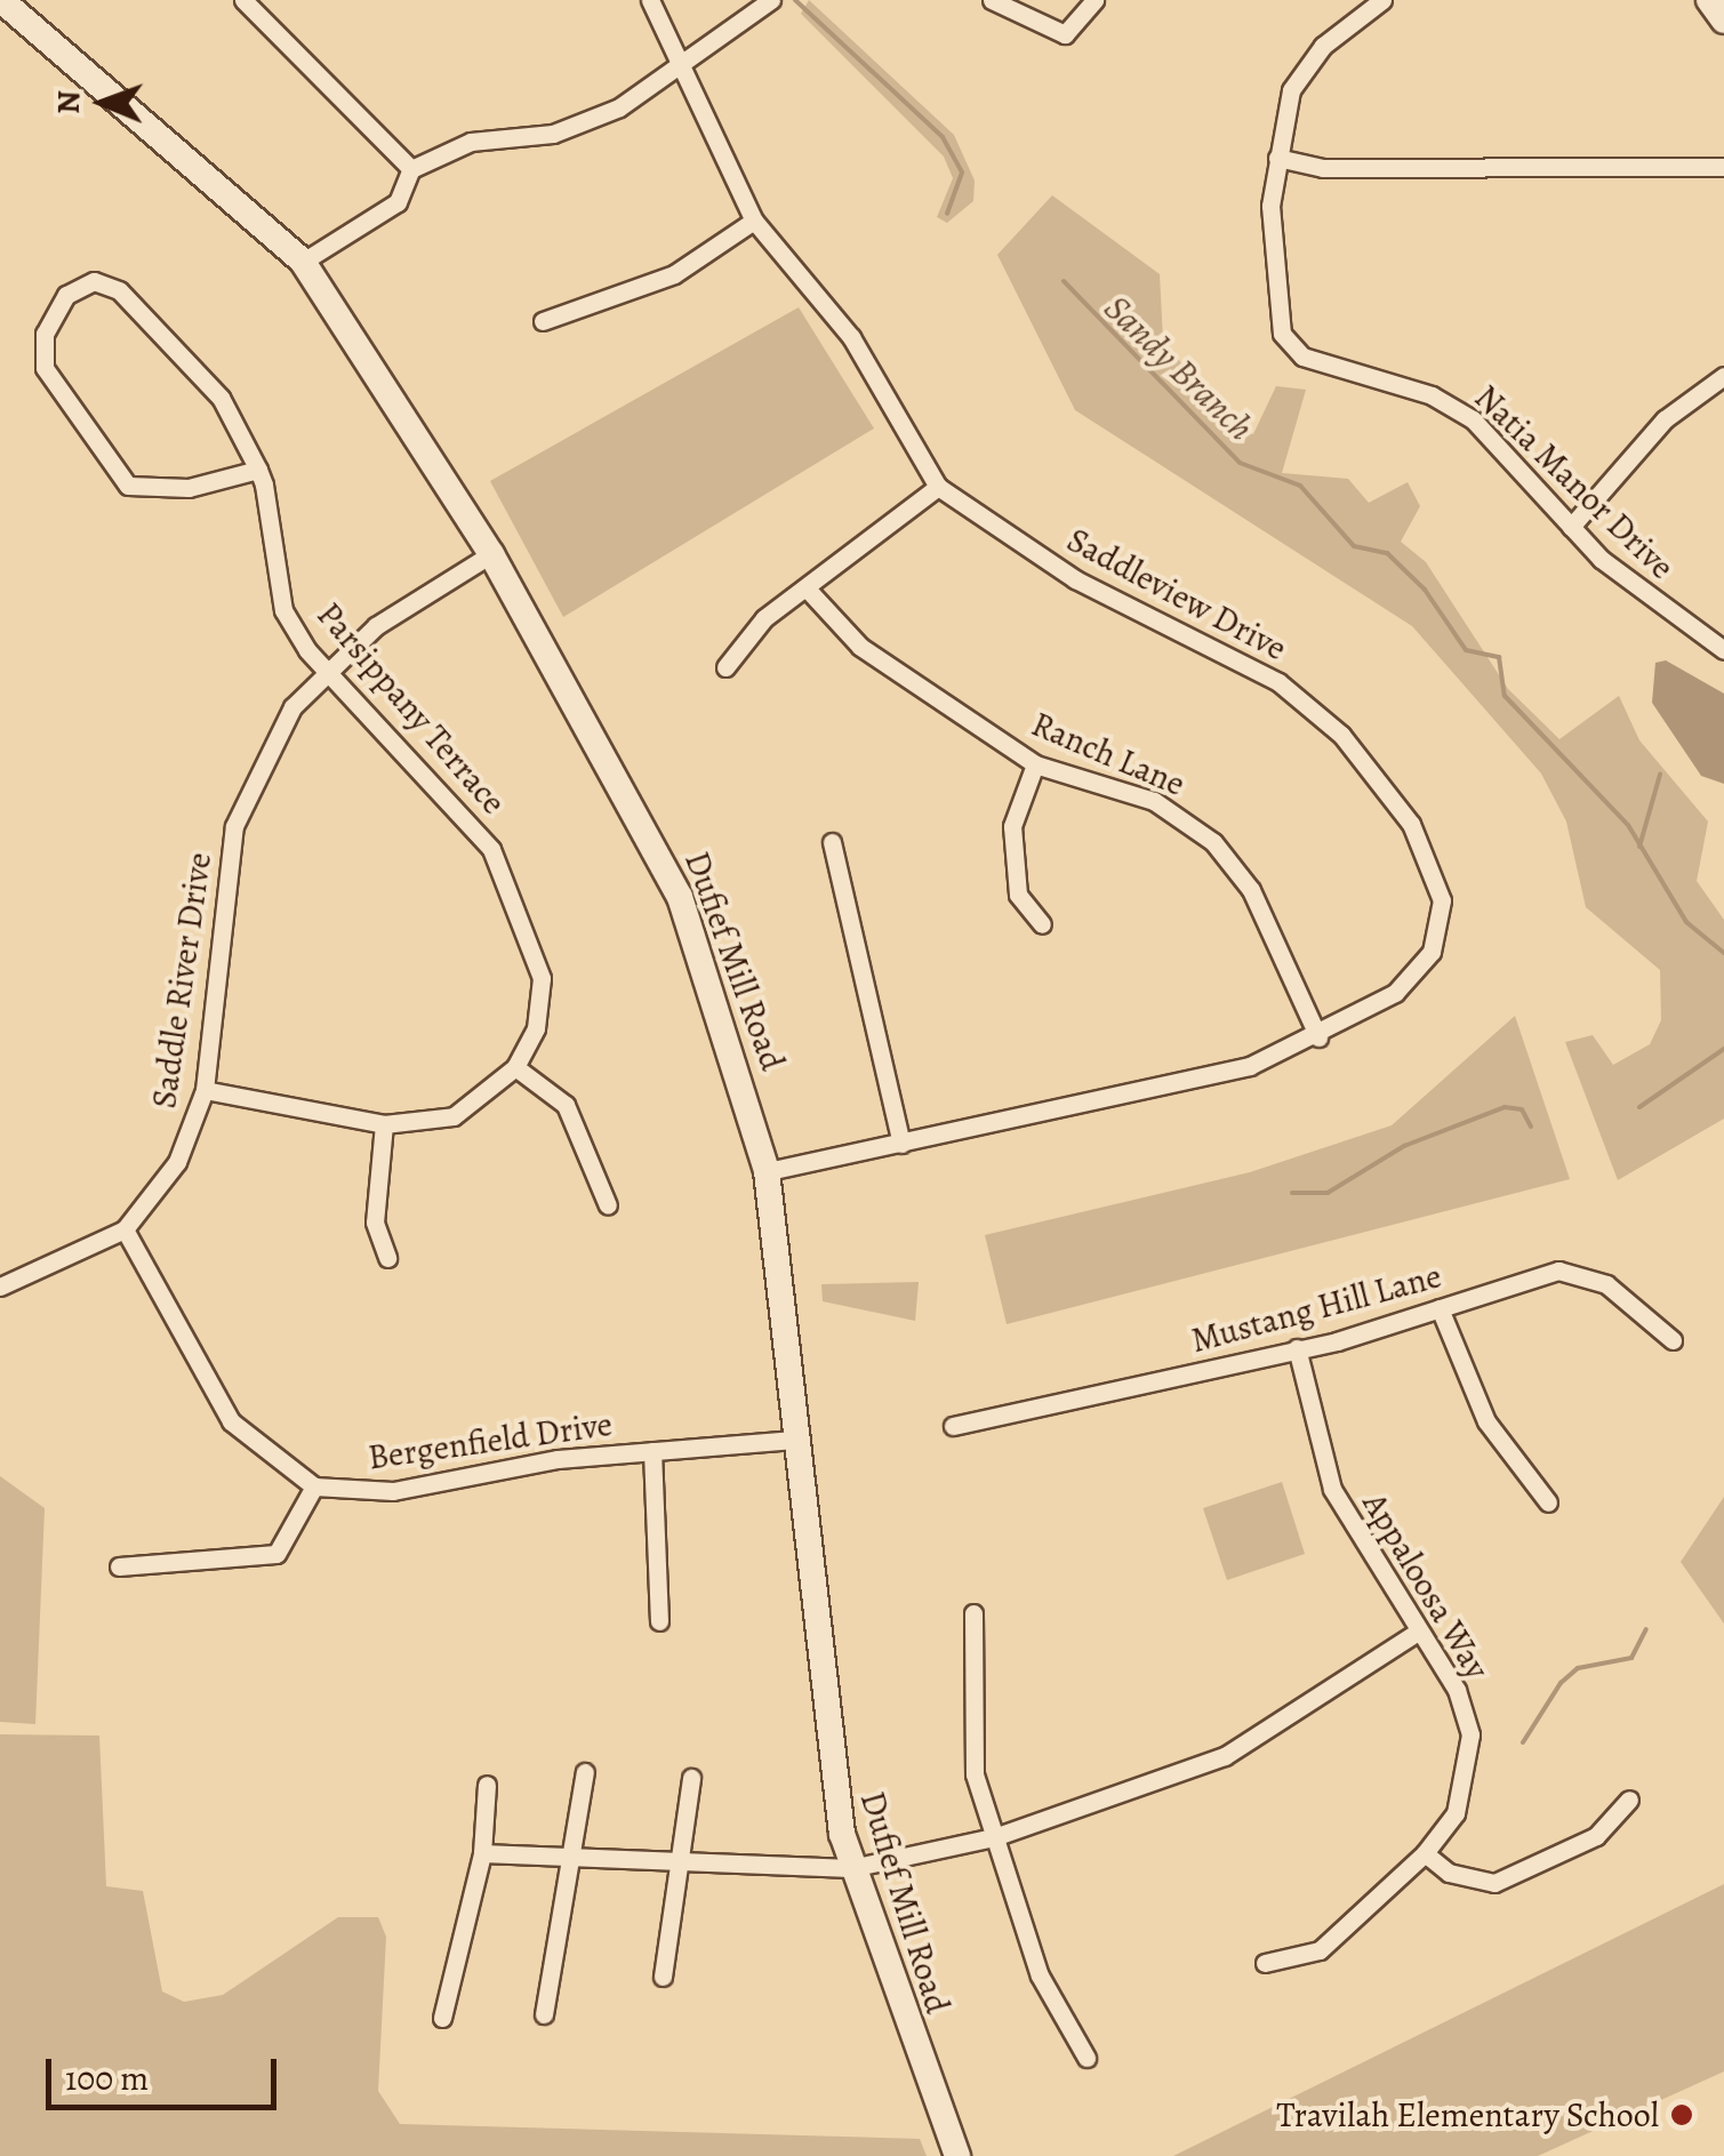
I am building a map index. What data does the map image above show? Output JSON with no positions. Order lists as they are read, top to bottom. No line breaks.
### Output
{"streets":{"main road":["Dufief Mill Road"],"street":["Natia Manor Drive","Saddleview Drive","Parsippany Terrace","Ranch Lane","Saddle River Drive","Mustang Hill Lane","Bergenfield Drive","Appaloosa Way"]},"crossings":[["Saddleview Drive","Ranch Lane"],["Saddleview Drive","Dufief Mill Road"],["Parsippany Terrace","Saddle River Drive"],["Dufief Mill Road","Saddle River Drive"],["Dufief Mill Road","Bergenfield Drive"],["Mustang Hill Lane","Appaloosa Way"]],"water":["Sandy Branch"],"places":["Travilah Elementary School"],"scale_bar":"100 m","north":"left"}
